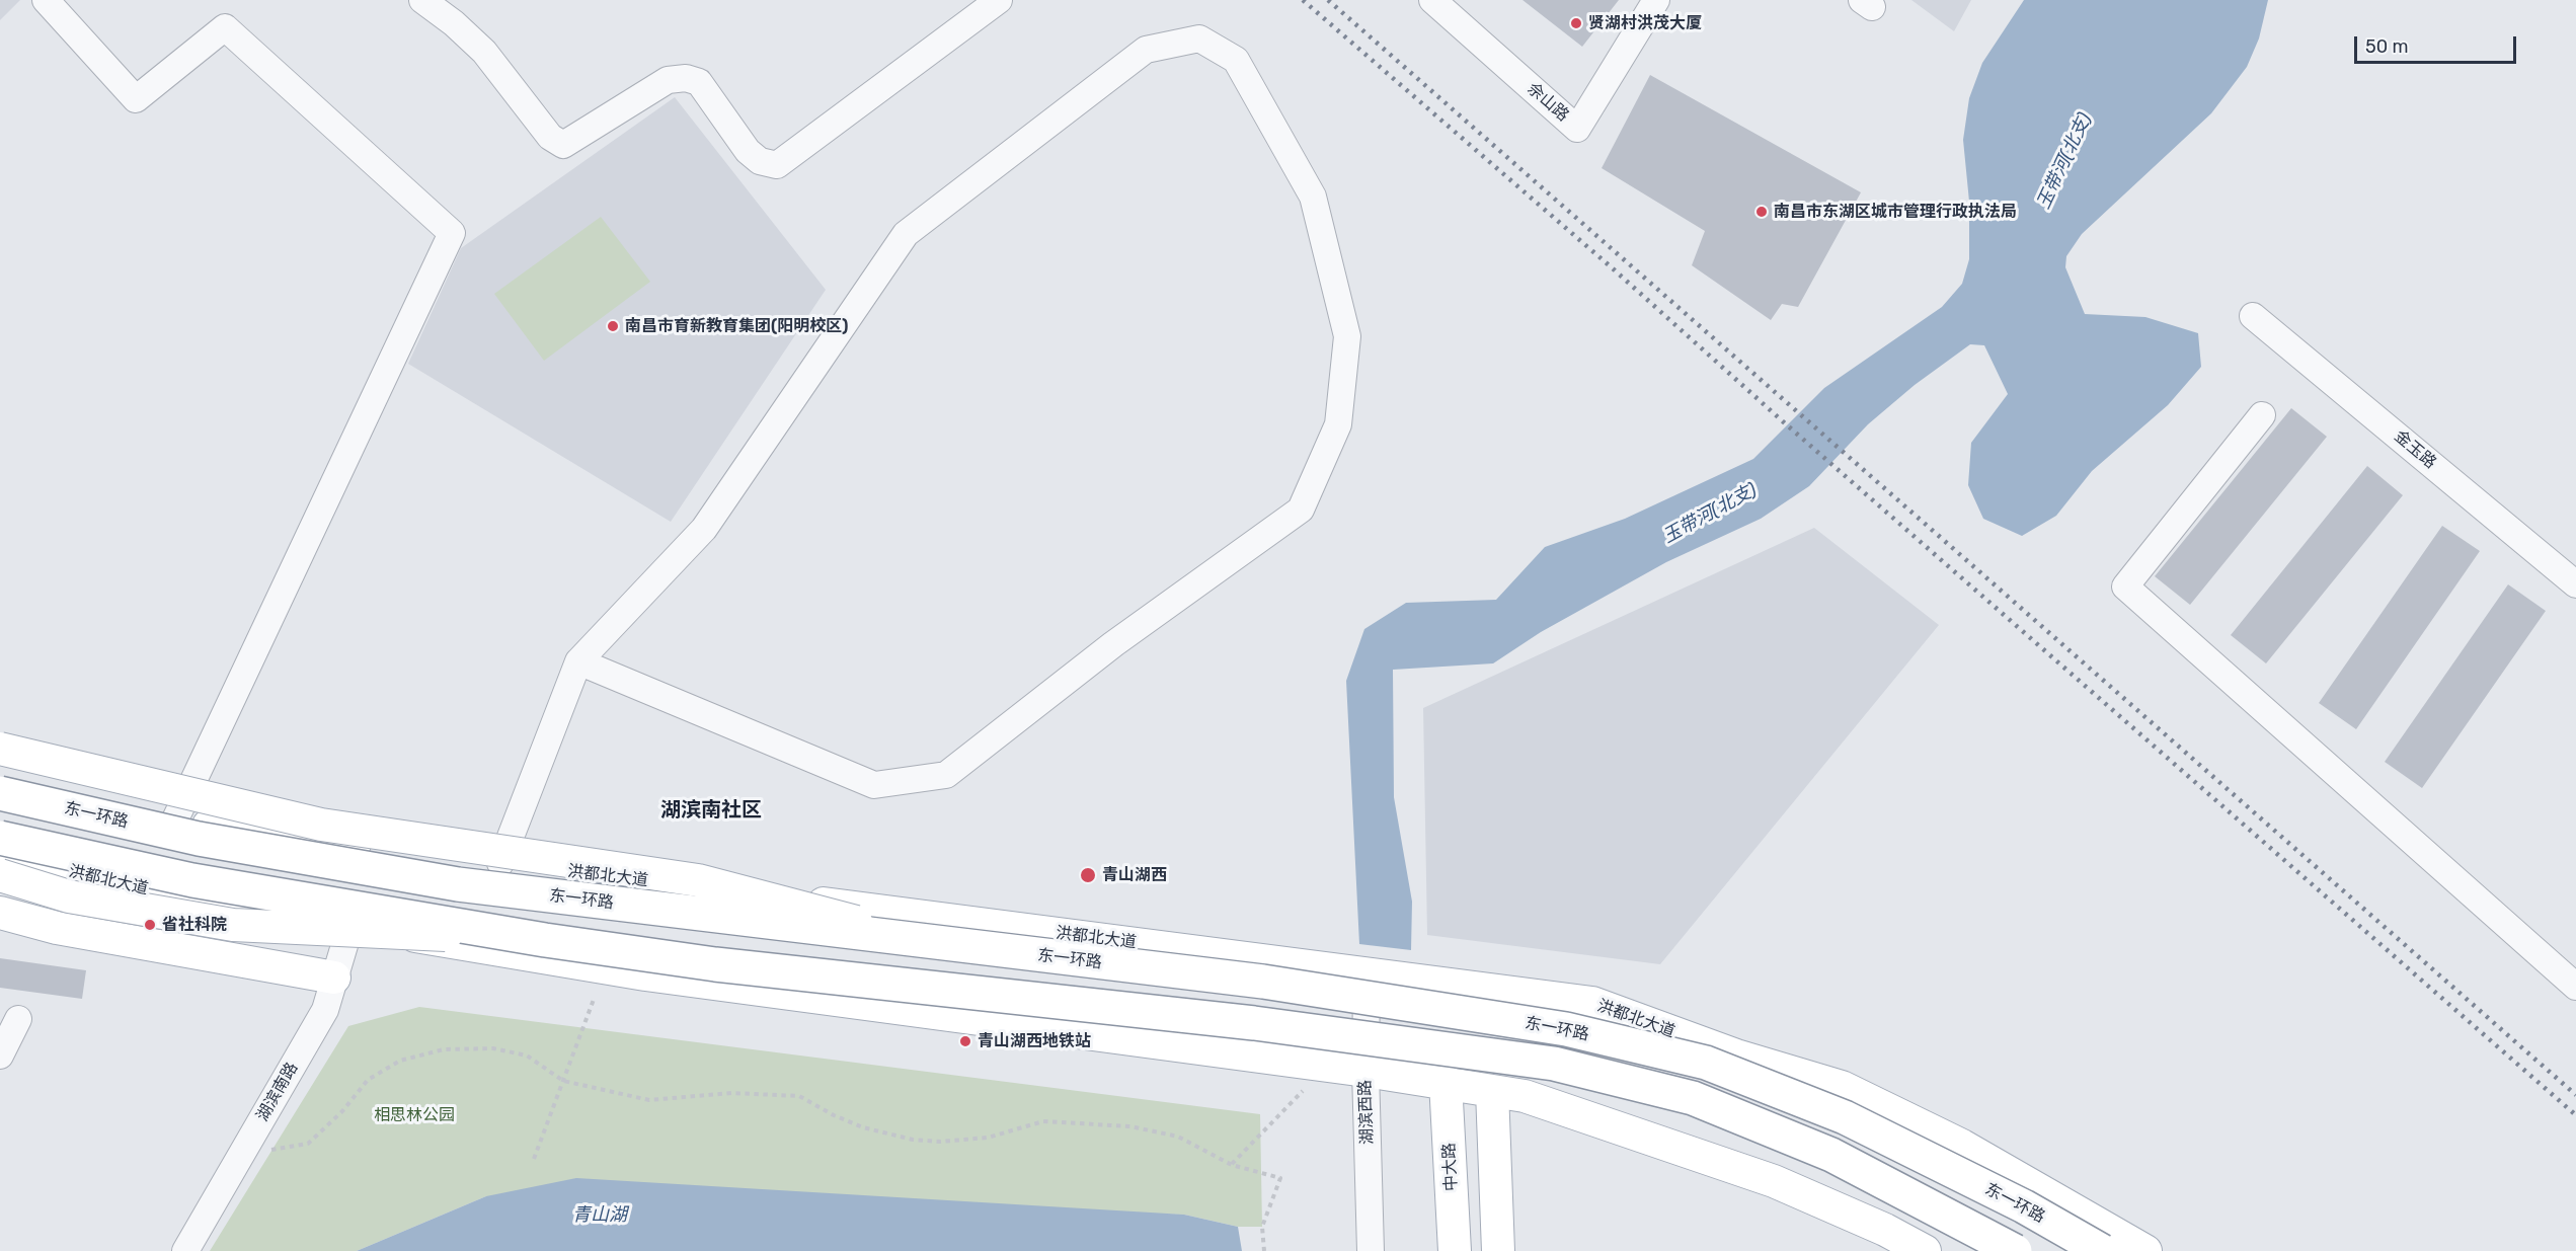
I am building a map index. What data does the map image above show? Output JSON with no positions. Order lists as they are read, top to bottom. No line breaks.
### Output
{"streets":{"highway":["东一环路"],"main road":["洪都北大道","中大路"],"street":["佘山路","金玉路","湖滨南路","湖滨西路"]},"crossings":[["洪都北大道","湖滨南路"],["洪都北大道","湖滨西路"],["洪都北大道","中大路"]],"districts":["湖滨南社区"],"water":["玉带河(北支)","青山湖"],"parks":["相思林公园"],"places":["贤湖村洪茂大厦","南昌市东湖区城市管理行政执法局","南昌市育新教育集团(阳明校区)","青山湖西","省社科院","青山湖西地铁站"],"scale_bar":"50 m"}
